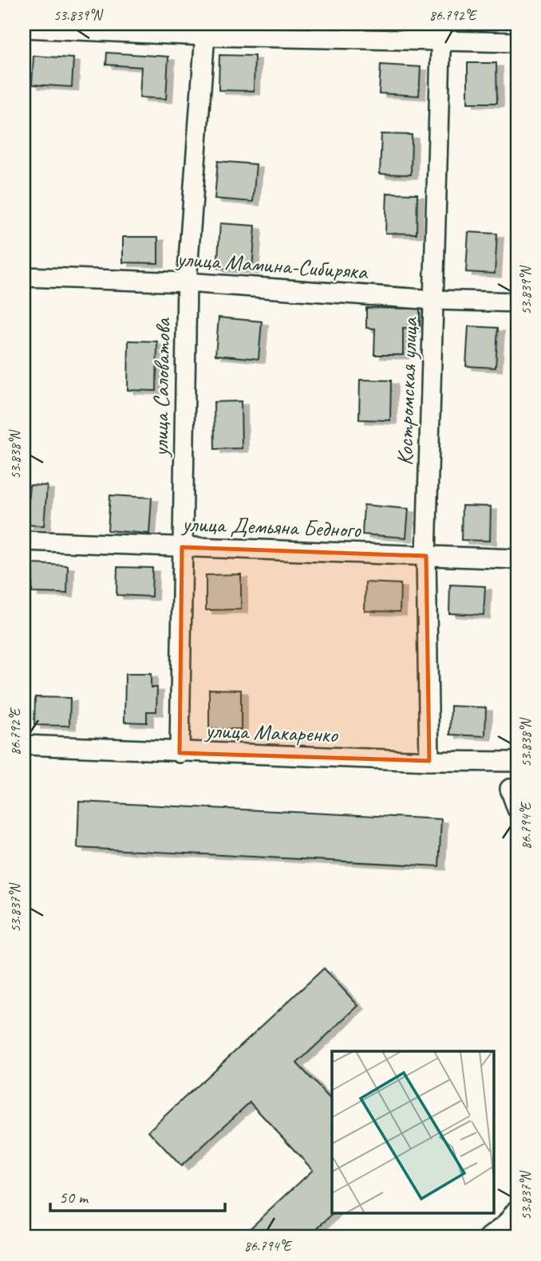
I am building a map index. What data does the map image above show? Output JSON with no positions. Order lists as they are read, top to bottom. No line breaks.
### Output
{"streets":{"street":["улица Мамина-Сибиряка","улица Саловатова","Костромская улица","улица Демьяна Бедного","улица Макаренко"]},"crossings":[["улица Мамина-Сибиряка","улица Саловатова"],["улица Мамина-Сибиряка","Костромская улица"],["улица Саловатова","улица Демьяна Бедного"],["улица Саловатова","улица Макаренко"],["Костромская улица","улица Демьяна Бедного"],["Костромская улица","улица Макаренко"]],"scale_bar":"50 m","coordinates":["53.839°N","86.792°E","53.838°N","86.794°E","53.837°N"]}
